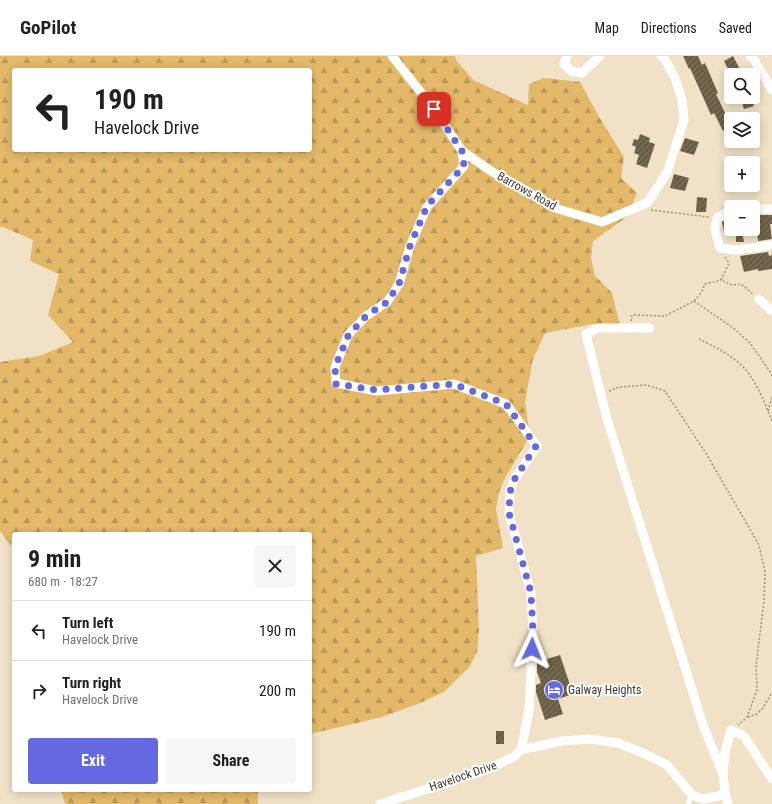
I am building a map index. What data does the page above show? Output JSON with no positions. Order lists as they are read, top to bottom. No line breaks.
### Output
{"streets":{"street":["Barrows Road","Havelock Drive"]},"places":{"hotel":["Galway Heights"]},"page":{"header":"GoPilot","nav":["Map","Directions","Saved"],"map_buttons":["+","−"],"turn":["190 m","Havelock Drive"],"heading":["9 min","680 m · 18:27"],"list":[{"name":"Turn left","note":"Havelock Drive","value":"190 m"},{"name":"Turn right","note":"Havelock Drive","value":"200 m"}],"buttons":["Exit","Share"]}}
